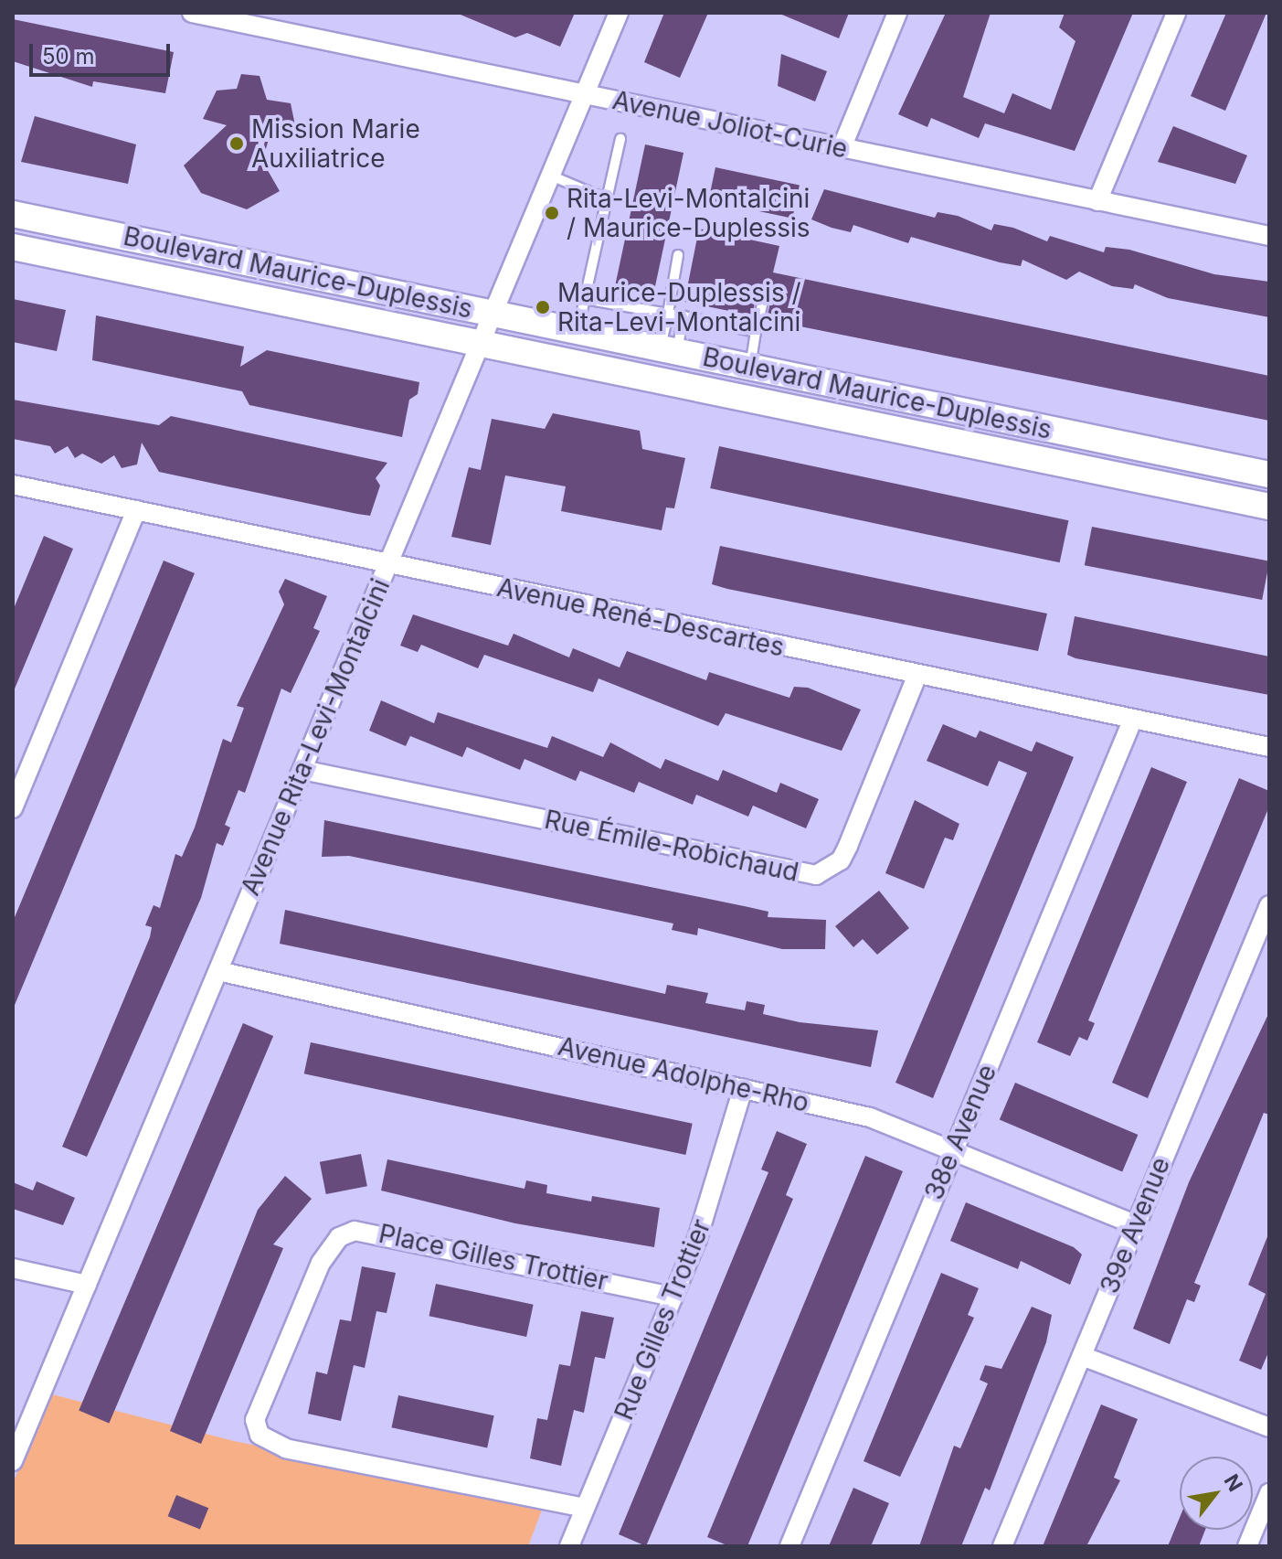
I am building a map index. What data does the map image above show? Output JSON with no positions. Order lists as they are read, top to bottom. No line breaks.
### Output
{"streets":{"street":["Avenue Joliot-Curie","Boulevard Maurice-Duplessis","Avenue René-Descartes","Avenue Rita-Levi-Montalcini","Rue Émile-Robichaud","Avenue Adolphe-Rho","38e Avenue","39e Avenue","Place Gilles Trottier","Rue Gilles Trottier"]},"crossings":[["Avenue Joliot-Curie","Avenue Rita-Levi-Montalcini"],["Boulevard Maurice-Duplessis","Avenue Rita-Levi-Montalcini"],["Avenue René-Descartes","Avenue Rita-Levi-Montalcini"],["Avenue René-Descartes","Rue Émile-Robichaud"],["Avenue René-Descartes","38e Avenue"],["Avenue Rita-Levi-Montalcini","Rue Émile-Robichaud"],["Avenue Rita-Levi-Montalcini","Avenue Adolphe-Rho"],["Avenue Adolphe-Rho","38e Avenue"],["Avenue Adolphe-Rho","39e Avenue"],["Avenue Adolphe-Rho","Rue Gilles Trottier"],["Place Gilles Trottier","Rue Gilles Trottier"]],"places":["Mission Marie Auxiliatrice","Rita-Levi-Montalcini / Maurice-Duplessis","Maurice-Duplessis / Rita-Levi-Montalcini"],"scale_bar":"50 m","north":"top right"}
